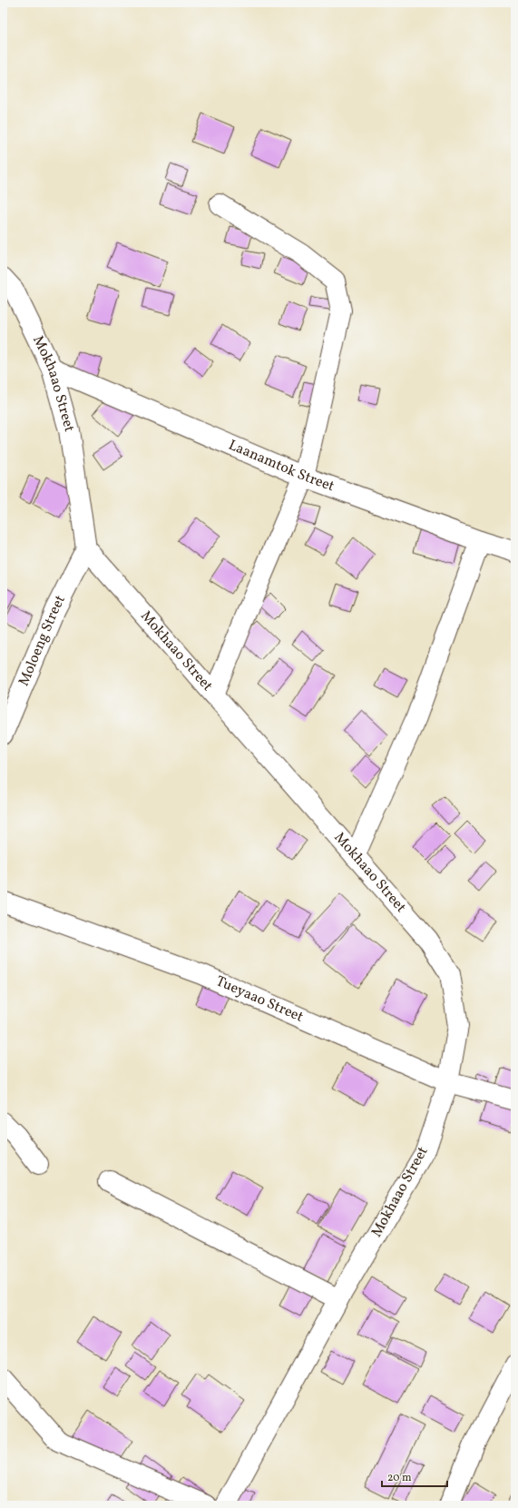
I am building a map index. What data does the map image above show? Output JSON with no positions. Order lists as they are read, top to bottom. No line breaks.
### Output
{"streets":{"street":["Mokhaao Street","Laanamtok Street","Moloeng Street","Tueyaao Street"]},"crossings":[["Mokhaao Street","Laanamtok Street"],["Mokhaao Street","Moloeng Street"],["Mokhaao Street","Tueyaao Street"]],"scale_bar":"20 m"}
